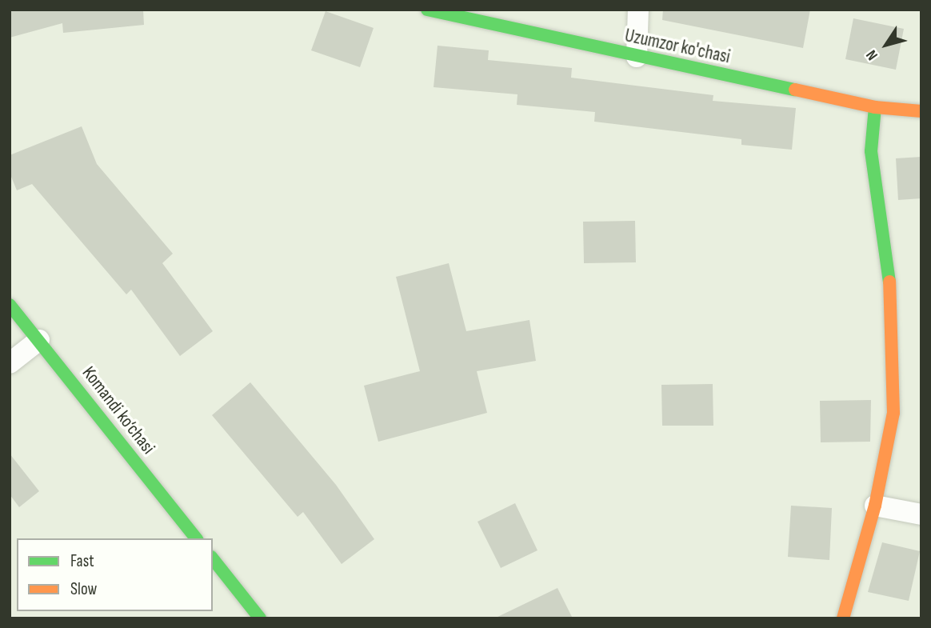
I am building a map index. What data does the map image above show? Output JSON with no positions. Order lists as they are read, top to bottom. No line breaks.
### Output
{"streets":{"street":["Uzumzor ko'chasi","Komandi ko‘chasi"]},"legend":["Fast","Slow"],"north":"bottom left"}
